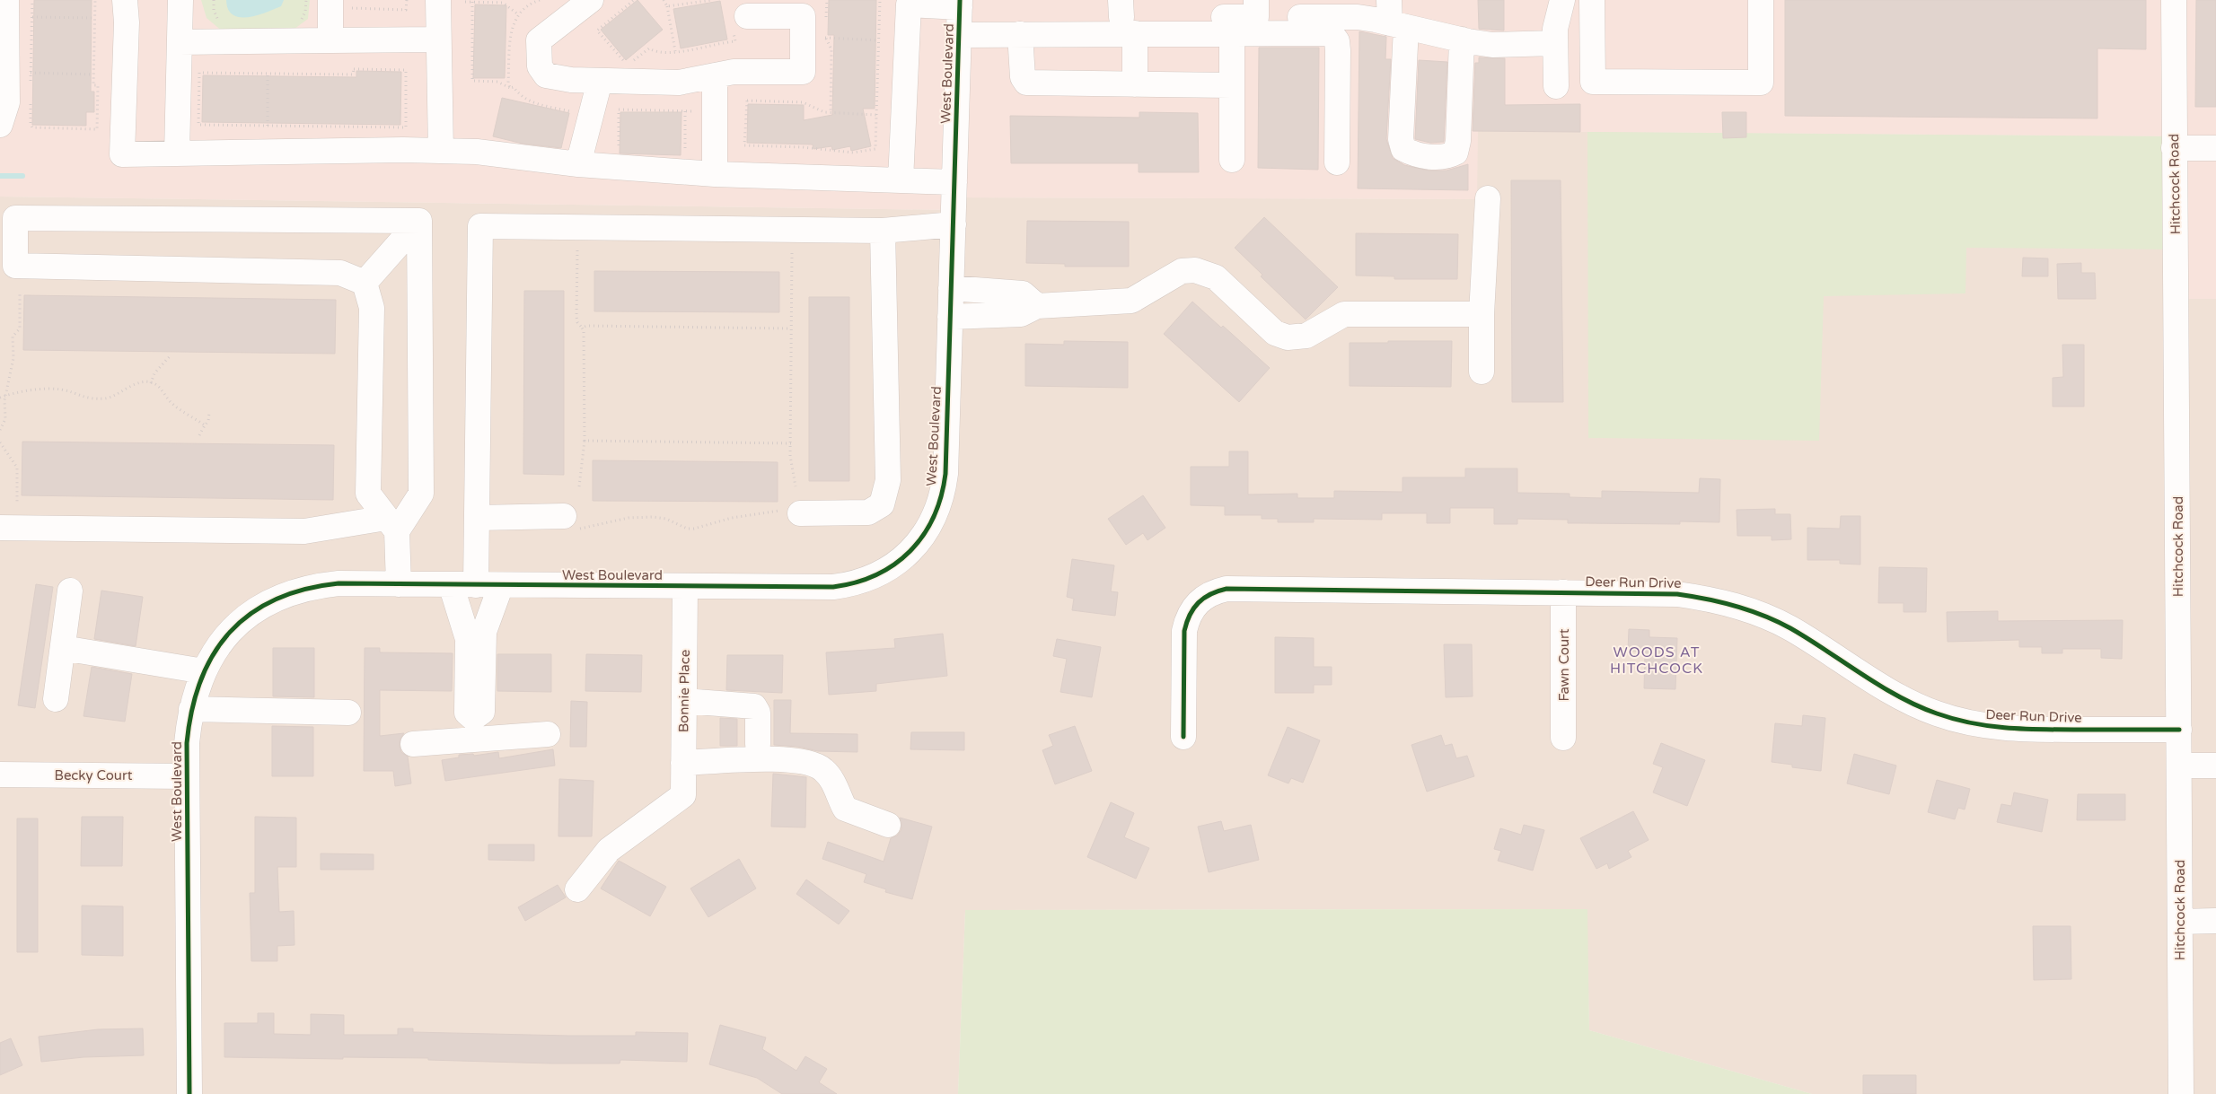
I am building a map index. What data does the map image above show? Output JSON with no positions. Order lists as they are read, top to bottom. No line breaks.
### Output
{"streets":{"street":["West Boulevard","Hitchcock Road","Deer Run Drive","Fawn Court","Bonnie Place","Becky Court"]},"crossings":[["West Boulevard","Bonnie Place"],["West Boulevard","Becky Court"],["Hitchcock Road","Deer Run Drive"],["Deer Run Drive","Fawn Court"]],"districts":["WOODS AT HITCHCOCK"]}
